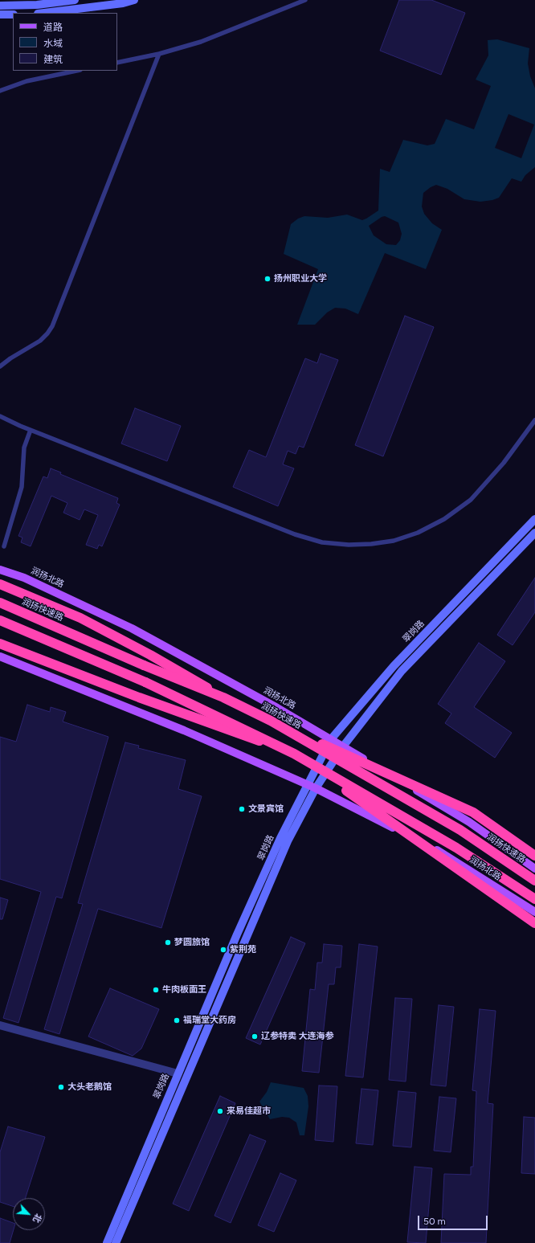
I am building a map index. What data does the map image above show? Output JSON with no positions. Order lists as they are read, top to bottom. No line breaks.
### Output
{"streets":{"highway":["润扬快速路"],"main road":["润扬北路"],"street":["翠岗路"]},"crossings":[["润扬北路","翠岗路"]],"places":["扬州职业大学","文景宾馆","梦圆旅馆","紫荆苑","牛肉板面王","福瑞堂大药房","辽参特卖 大连海参","大头老鹅馆","来易佳超市"],"legend":["道路","水域","建筑"],"scale_bar":"50 m","north":"bottom right"}
